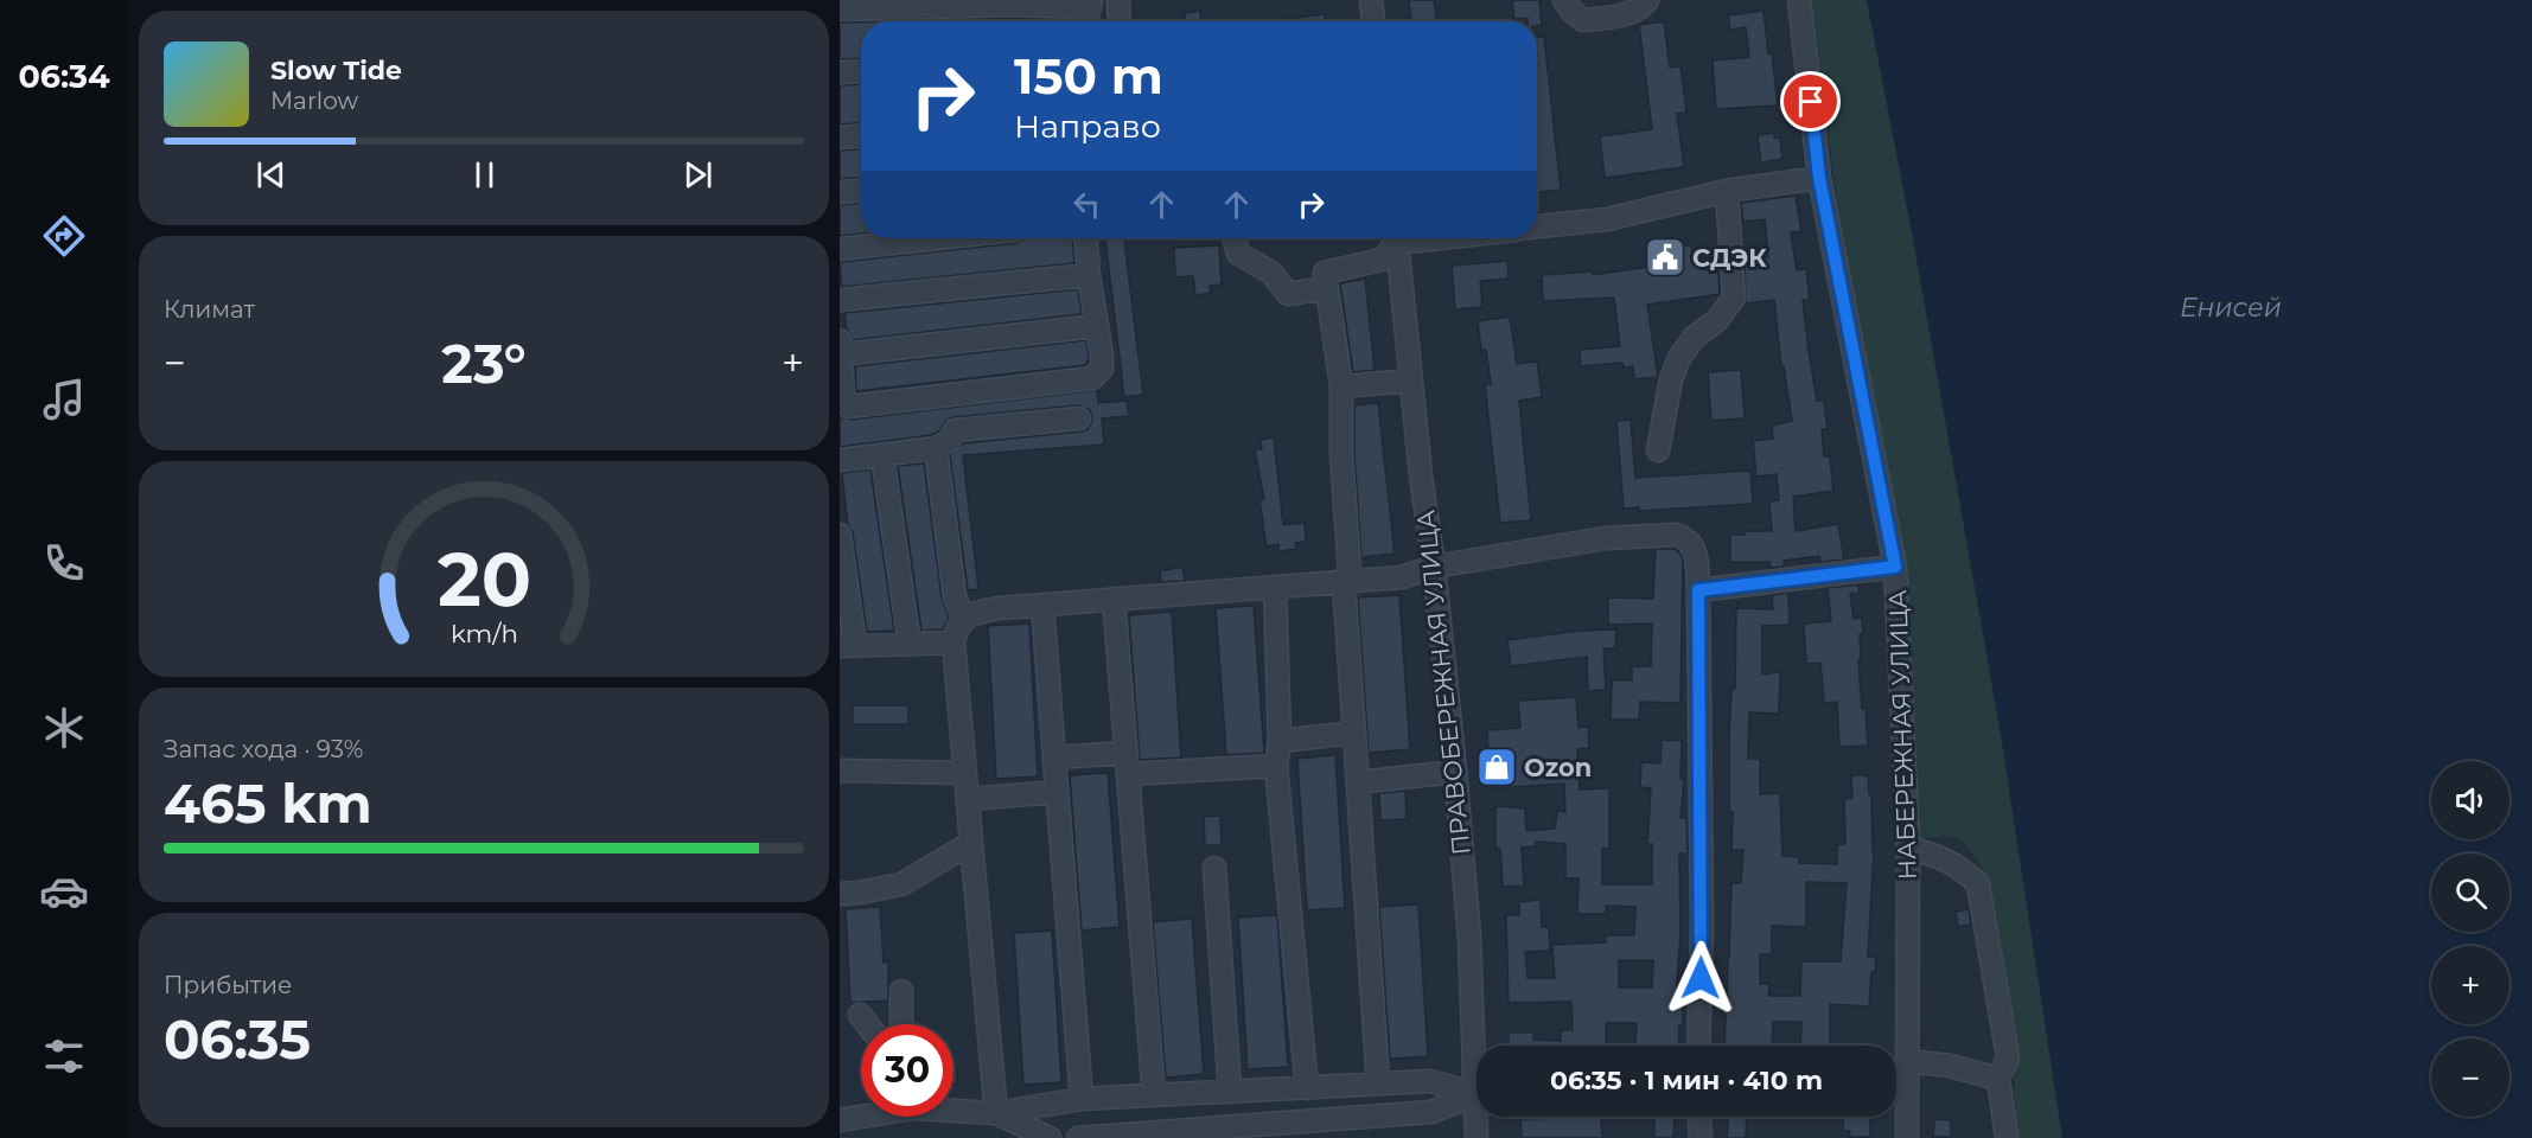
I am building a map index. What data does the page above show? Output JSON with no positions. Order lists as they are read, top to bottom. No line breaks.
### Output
{"streets":{"street":["ПРАВОБЕРЕЖНАЯ УЛИЦА","НАБЕРЕЖНАЯ УЛИЦА"]},"water":["Енисей"],"places":{"public building":["СДЭК"],"shop":["Ozon"]},"page":{"tabs":"06:34","turn":["150 m","Направо"],"song":["Slow Tide","Marlow"],"tile":["Климат",["Запас хода · 93%","465 km"],["Прибытие","06:35"]],"heat":["−","23°","+"],"map_buttons":["+","−"],"limit":"30","trip":"06:35 · 1 мин · 410 m","gauge":["20","km/h"]}}
